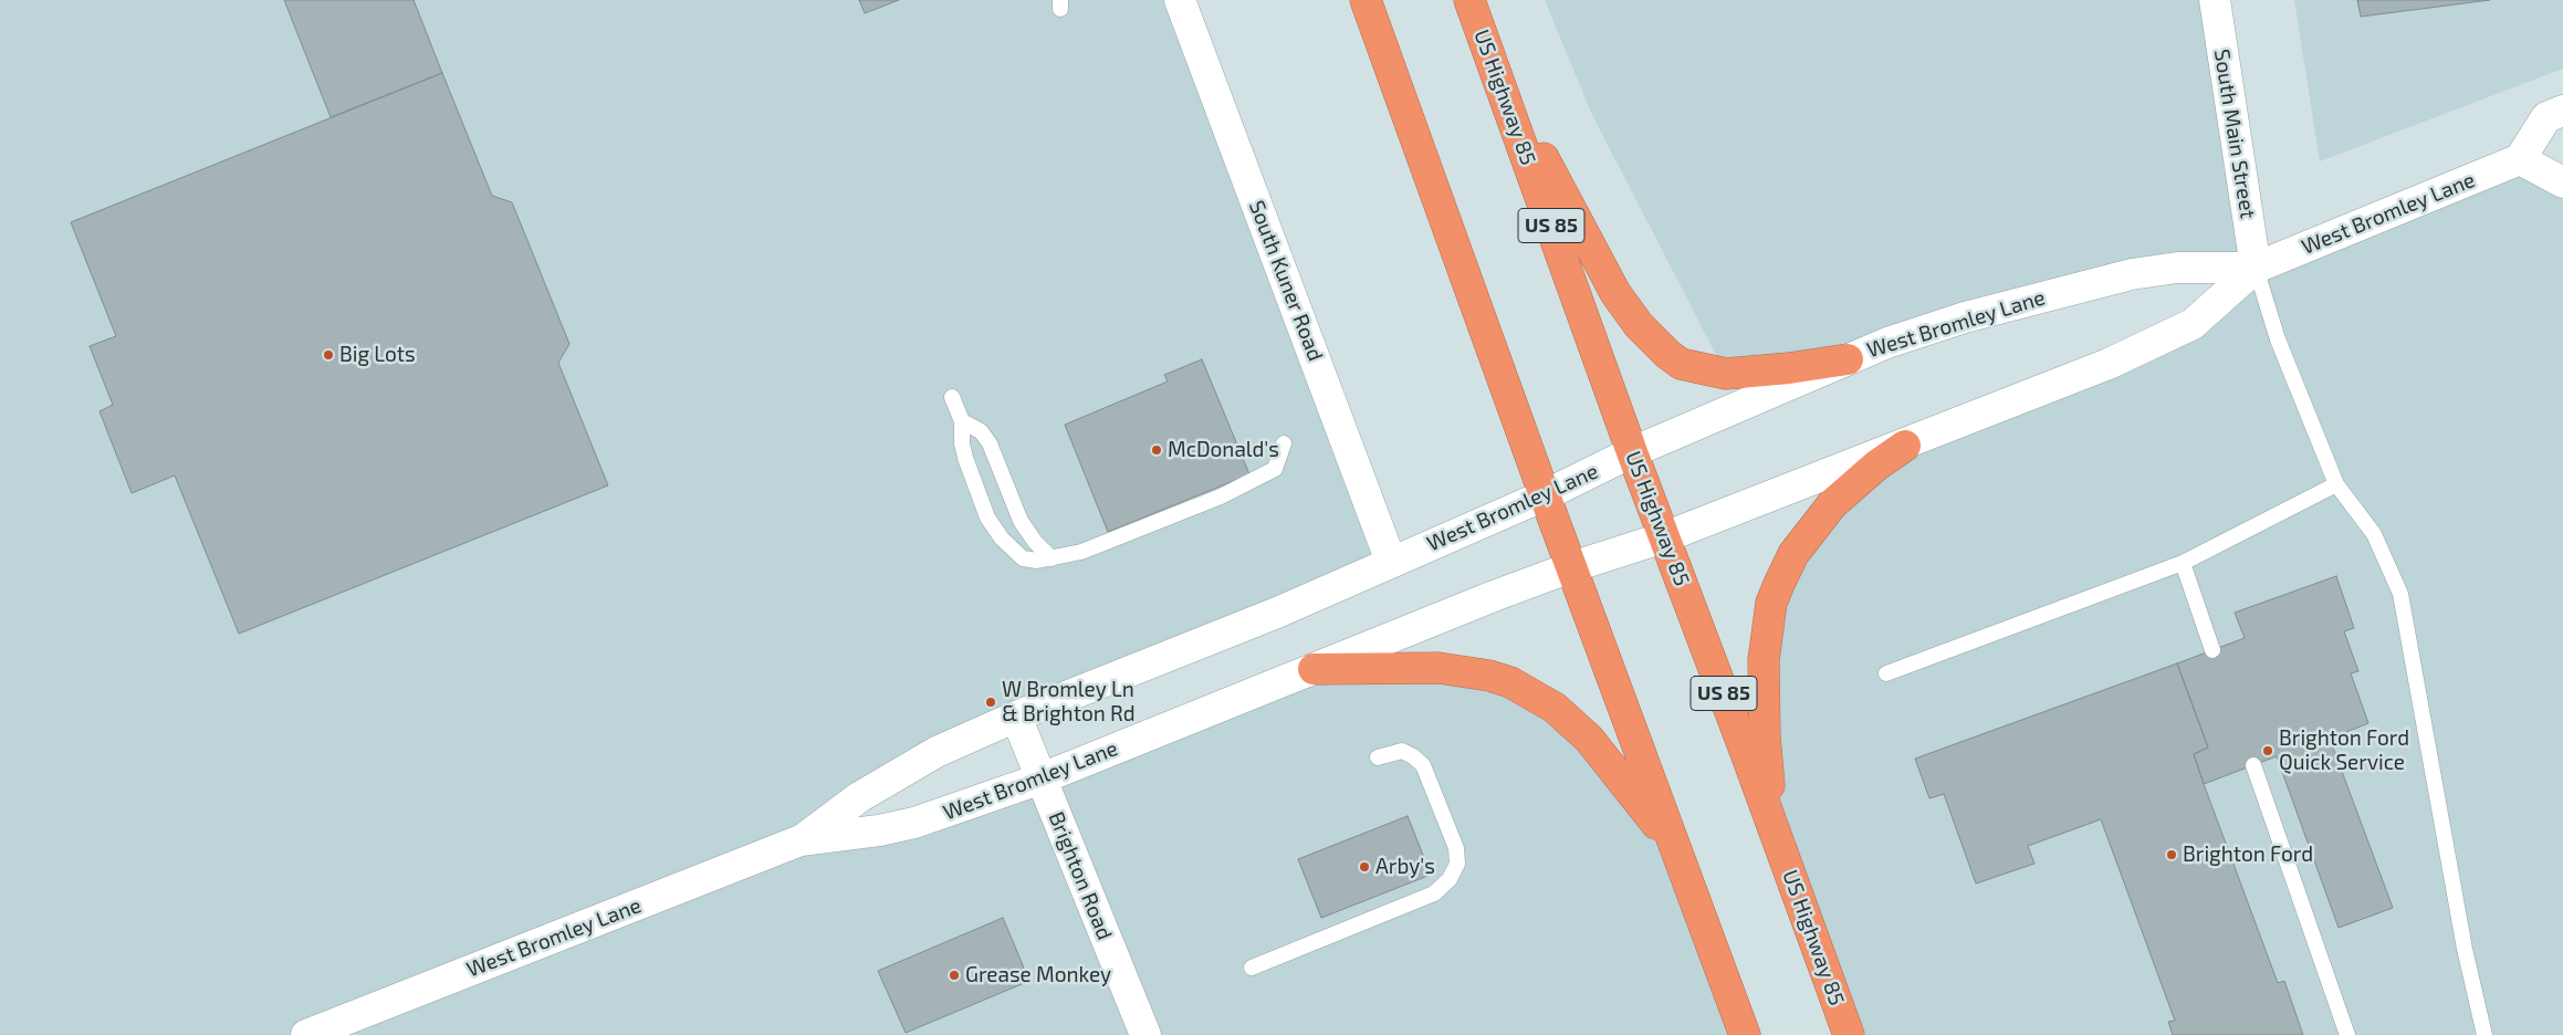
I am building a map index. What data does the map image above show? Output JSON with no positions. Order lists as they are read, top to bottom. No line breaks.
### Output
{"streets":{"highway":["US Highway 85","US 85"],"main road":["South Main Street","West Bromley Lane","South Kuner Road","Brighton Road"]},"crossings":[["US Highway 85","West Bromley Lane"],["South Main Street","West Bromley Lane"],["West Bromley Lane","South Kuner Road"],["West Bromley Lane","Brighton Road"]],"places":["Big Lots","McDonald's","W Bromley Ln & Brighton Rd","Brighton Ford Quick Service","Brighton Ford","Arby's","Grease Monkey"]}
